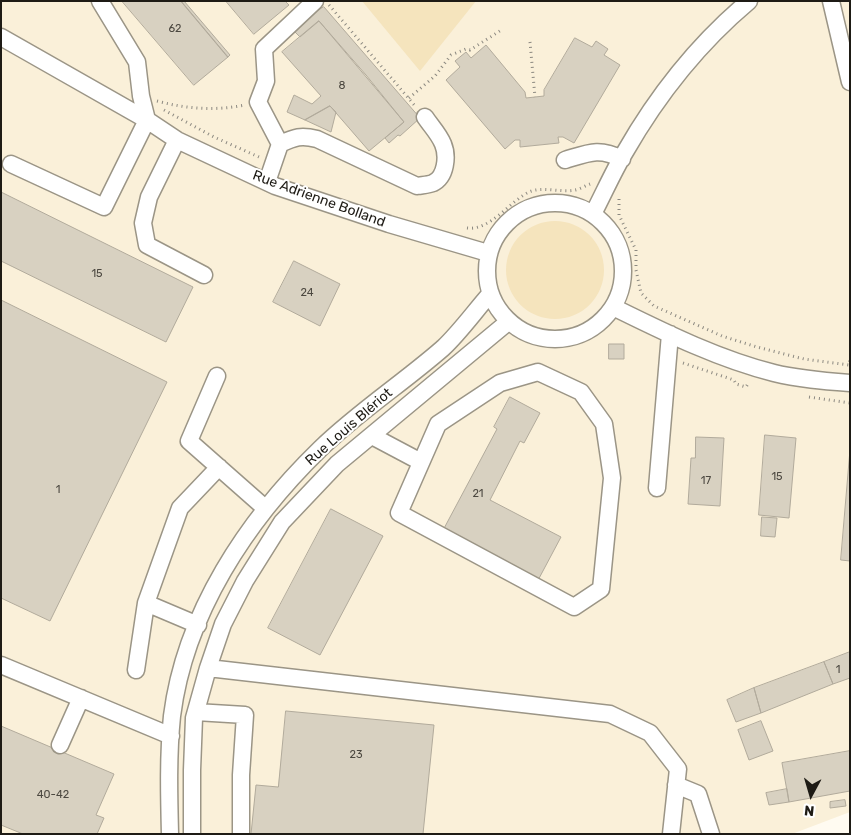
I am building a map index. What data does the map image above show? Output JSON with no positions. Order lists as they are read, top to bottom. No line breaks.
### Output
{"streets":{"street":["Rue Adrienne Bolland","Rue Louis Blériot"]},"crossings":[["Rue Adrienne Bolland","Rue Louis Blériot"]],"house_numbers":["62","8","15","24","15","17","1","21","1","23","40-42"],"north":"bottom"}
